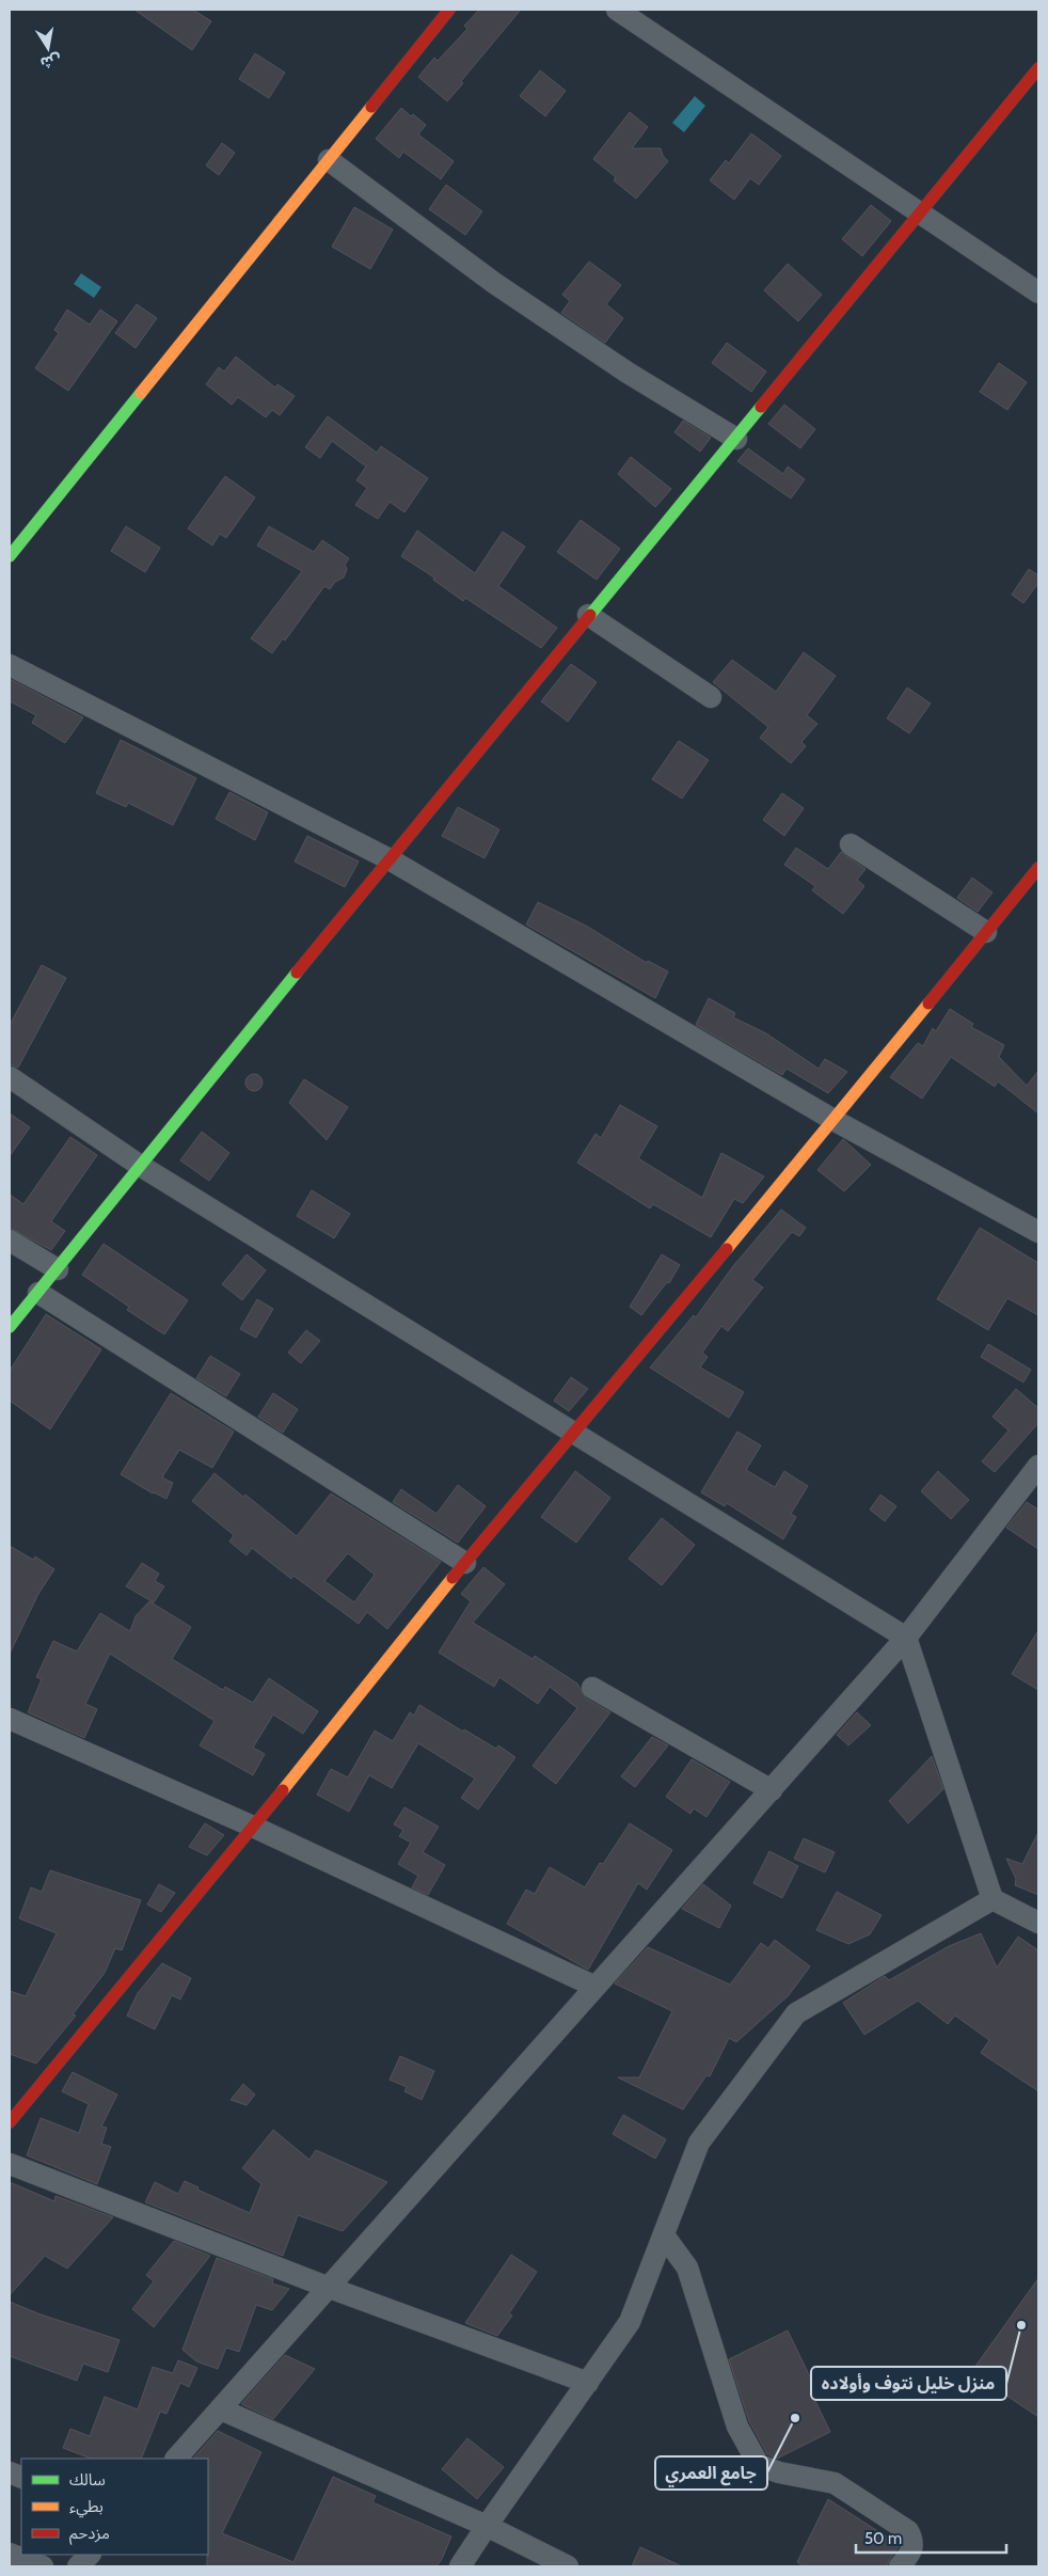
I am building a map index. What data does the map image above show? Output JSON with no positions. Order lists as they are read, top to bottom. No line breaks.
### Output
{"places":["منزل خليل نتوف وأولاده","جامع العمري"],"legend":["سالك","بطيء","مزدحم"],"scale_bar":"50 m","north":"bottom"}
